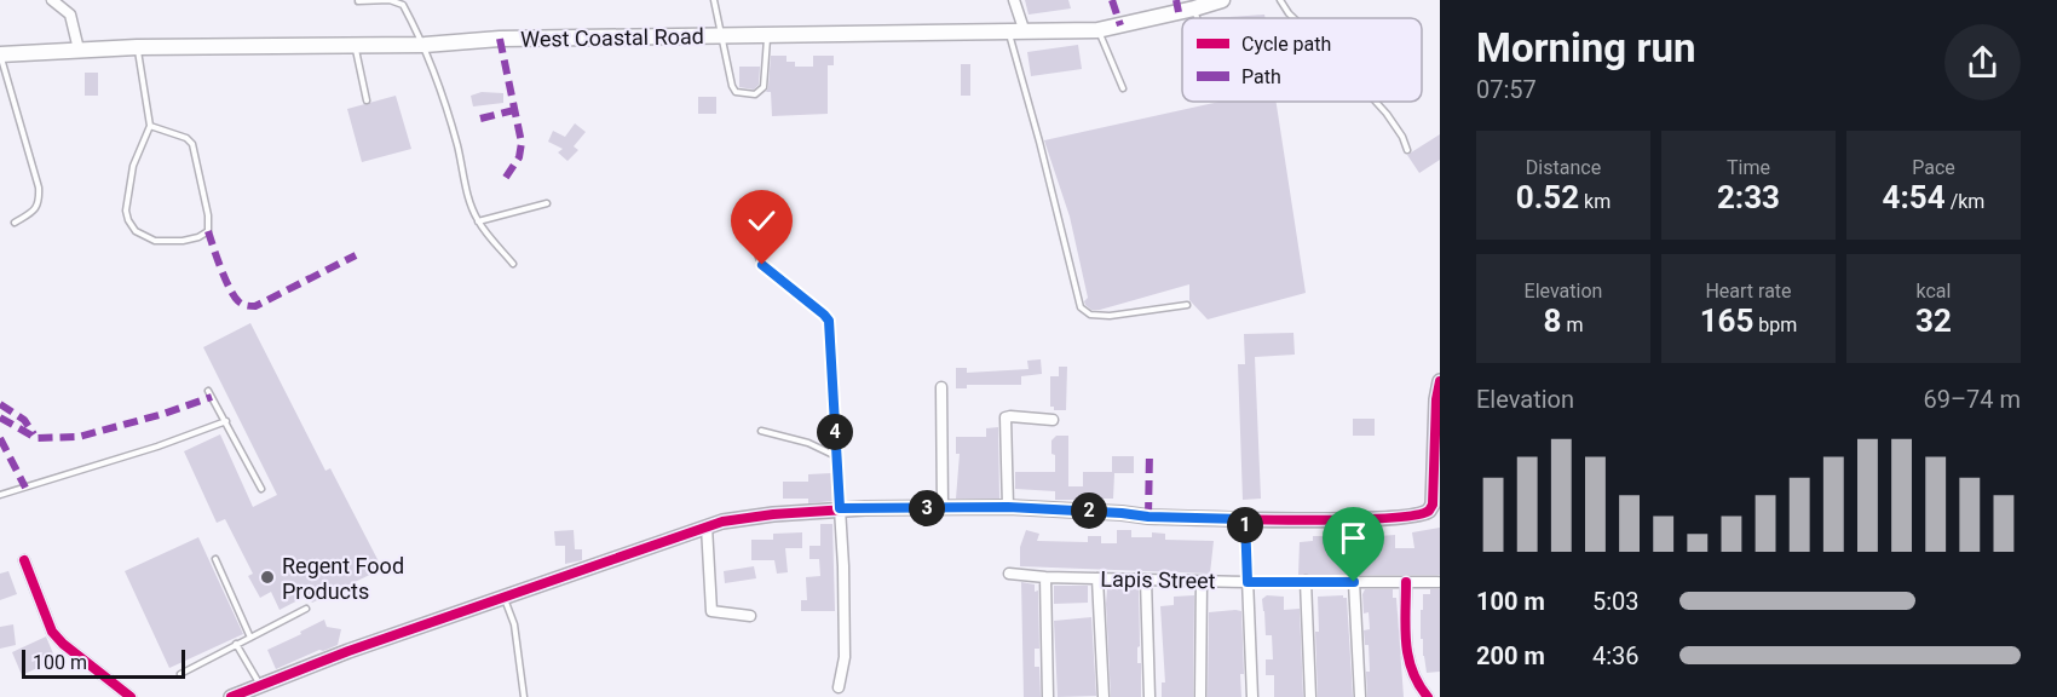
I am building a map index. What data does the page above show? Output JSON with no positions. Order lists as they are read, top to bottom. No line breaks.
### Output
{"streets":{"main road":["West Coastal Road"],"street":["Lapis Street"]},"places":["Regent Food Products"],"legend":["Cycle path","Path"],"scale_bar":"100 m","page":{"heading":["Morning run","07:57"],"stats":[["Distance","0.52 km"],["Time","2:33"],["Pace","4:54 /km"],["Elevation","8 m"],["Heart rate","165 bpm"],["kcal","32"]],"chart":["Elevation","69–74 m"],"pins":["4","3","2","1"],"list":[{"name":"100 m","note":"5:03"},{"name":"200 m","note":"4:36"}],"scale":"100 m"}}
